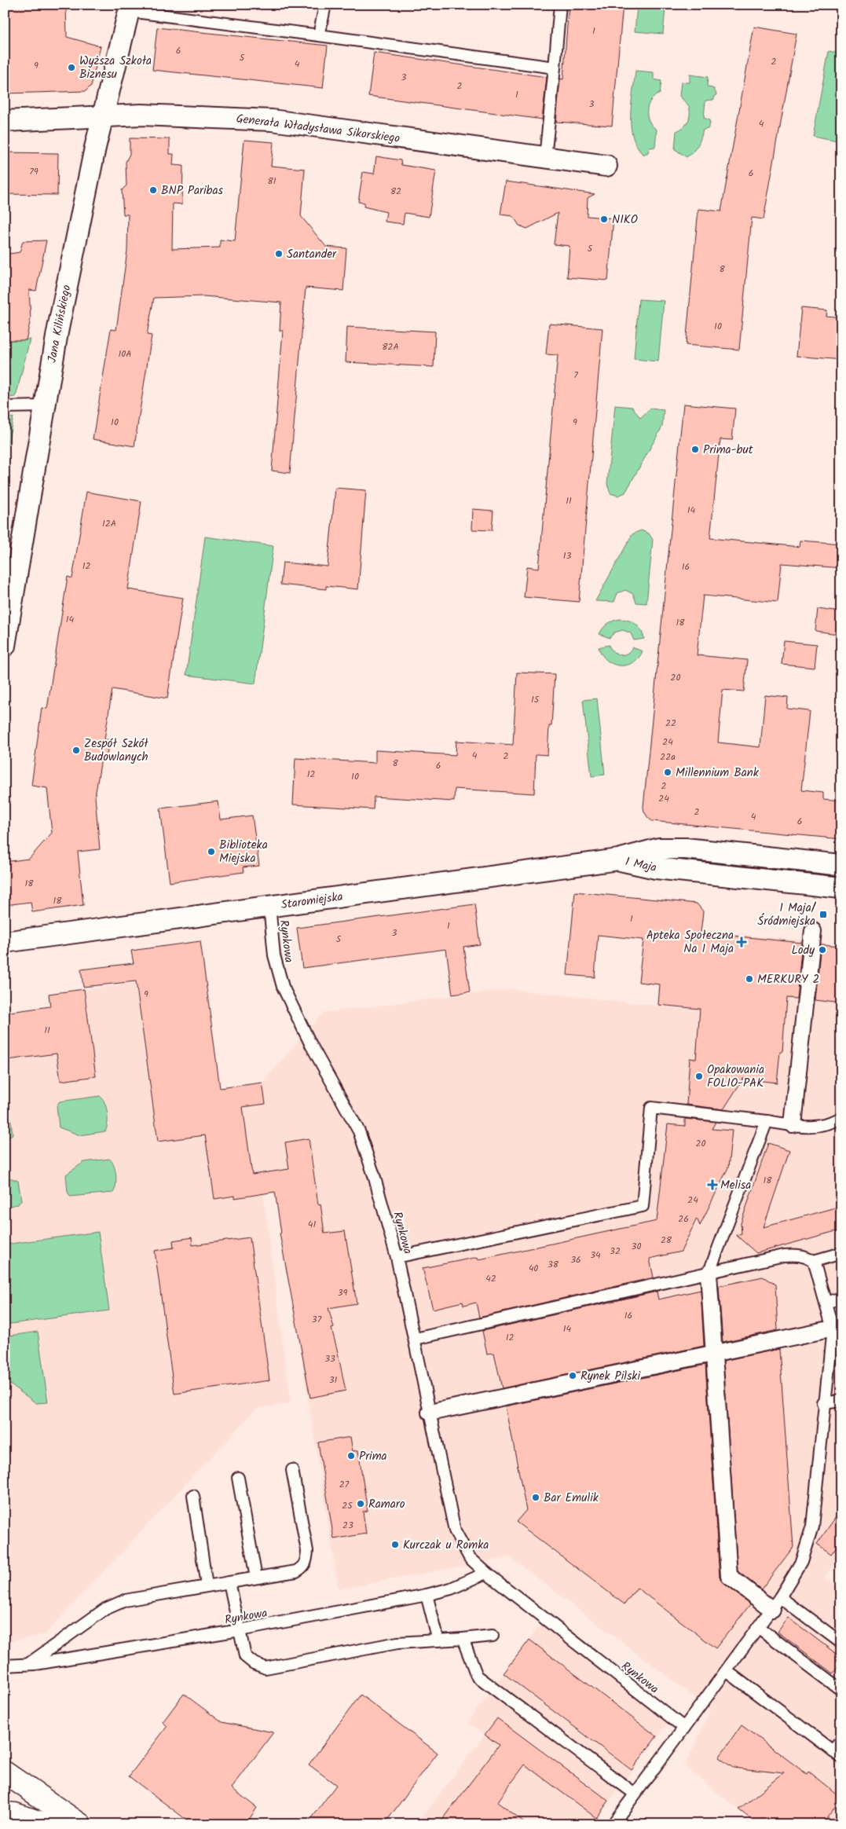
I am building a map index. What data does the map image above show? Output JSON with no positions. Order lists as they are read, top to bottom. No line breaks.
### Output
{"streets":{"street":["Generała Władysława Sikorskiego","Jana Kilińskiego","1 Maja","Staromiejska"],"lane":["Rynkowa"]},"crossings":[["Generała Władysława Sikorskiego","Jana Kilińskiego"],["1 Maja","Staromiejska"],["Staromiejska","Rynkowa"]],"places":{"other":["Wyższa Szkoła Biznesu","BNP Paribas","NIKO","Santander","Prima-but","Zespół Szkół Budowlanych","Millennium Bank","Biblioteka Miejska","Lody","MERKURY 2","Opakowania FOLIO-PAK","Rynek Pilski","Prima","Bar Emulik","Ramaro","Kurczak u Romka"],"transit":["1 Maja/ Śródmiejska"],"health":["Apteka Społeczna Na 1 Maja","Melisa"]},"house_numbers":["1","6","5","2","4","9","3","2","1","3","4","79","6","81","82","5","8","10","82A","10A","7","10","9","11","14","12A","13","12","16","14","18","20","15","22","24","4","2","22a","8","6","12","10","2","24","2","4","6","18","18","1","1","3","5","9","11","20","18","24","26","41","28","30","32","34","36","38","40","42","39","16","37","14","12","33","31","27","25","23"]}
